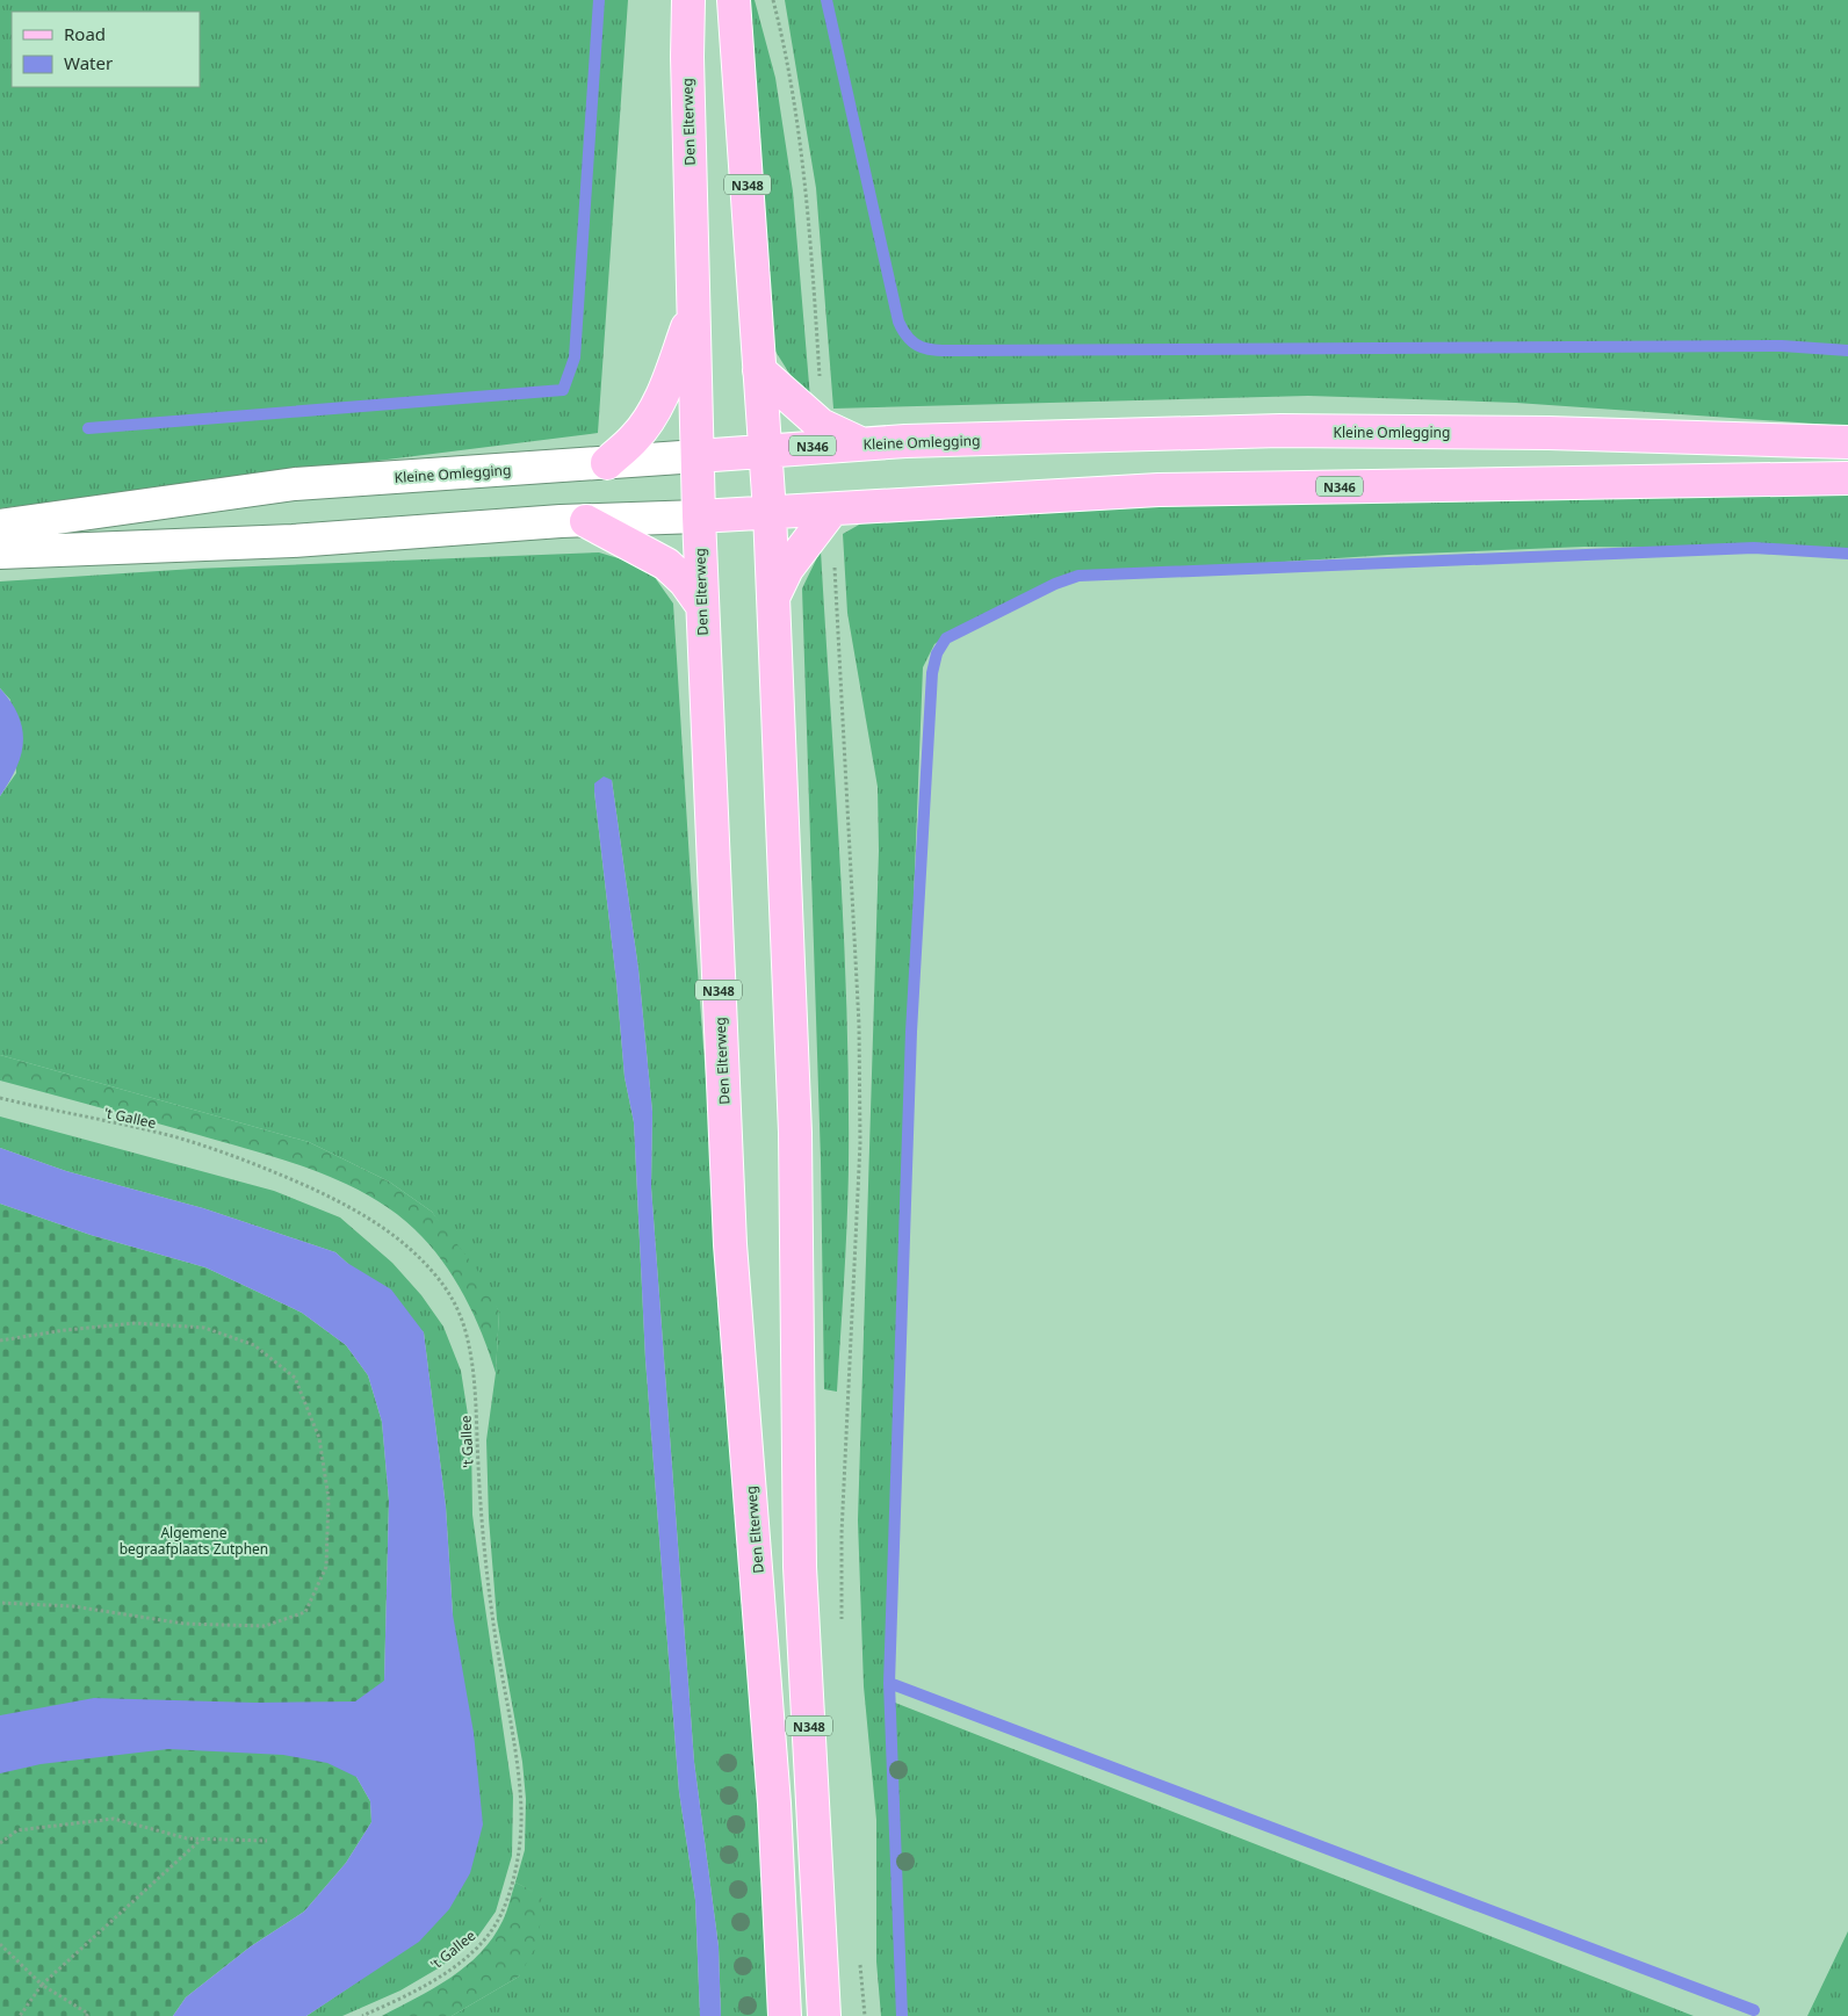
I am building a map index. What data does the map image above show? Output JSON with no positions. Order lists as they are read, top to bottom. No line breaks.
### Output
{"streets":{"main road":["Den Elterweg","N348","Kleine Omlegging","N346"],"path":["'t Gallee"]},"crossings":[["Den Elterweg","Kleine Omlegging"],["Den Elterweg","N346"],["N348","Kleine Omlegging"],["N348","N346"]],"parks":["Algemene begraafplaats Zutphen"],"legend":["Road","Water"]}
